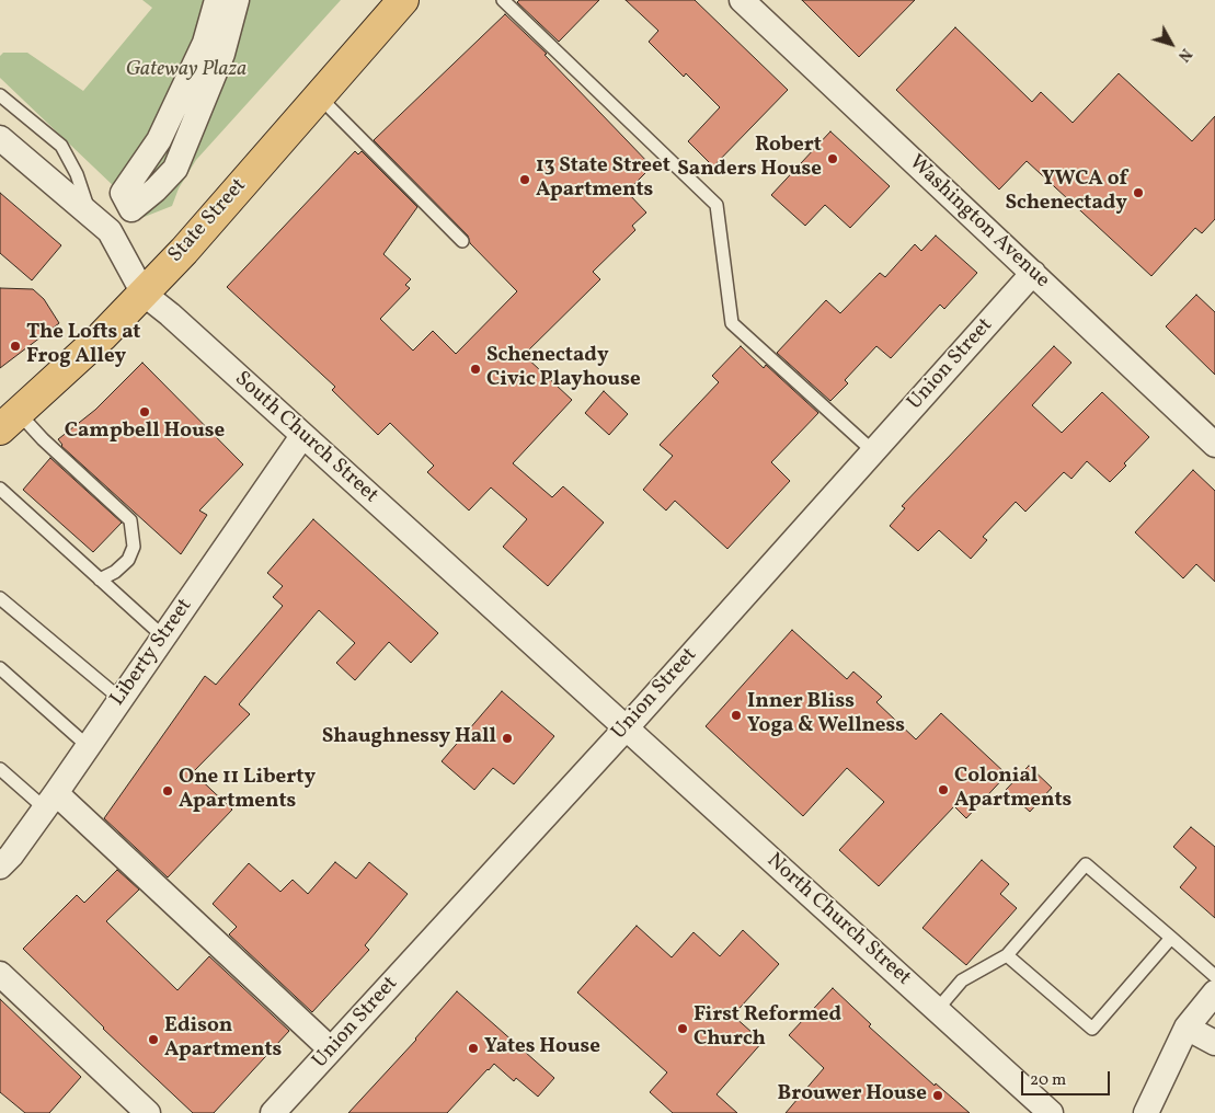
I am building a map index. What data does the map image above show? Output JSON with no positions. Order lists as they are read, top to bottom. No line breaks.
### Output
{"streets":{"main road":["State Street"],"street":["Washington Avenue","Union Street","South Church Street","Liberty Street","North Church Street"]},"crossings":[["State Street","South Church Street"],["Washington Avenue","Union Street"],["Union Street","South Church Street"],["Union Street","North Church Street"],["South Church Street","Liberty Street"],["South Church Street","North Church Street"]],"parks":["Gateway Plaza"],"places":["Robert Sanders House","13 State Street Apartments","YWCA of Schenectady","The Lofts at Frog Alley","Schenectady Civic Playhouse","Campbell House","Inner Bliss Yoga & Wellness","Shaughnessy Hall","Colonial Apartments","One 11 Liberty Apartments","First Reformed Church","Edison Apartments","Yates House","Brouwer House"],"scale_bar":"20 m","north":"bottom right"}
